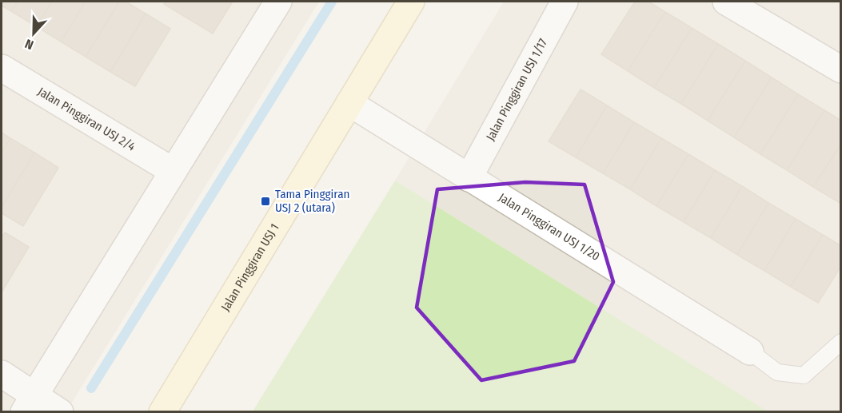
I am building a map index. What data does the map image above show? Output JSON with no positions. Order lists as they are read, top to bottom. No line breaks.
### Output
{"streets":{"street":["Jalan Pinggiran USJ 1/17","Jalan Pinggiran USJ 2/4","Jalan Pinggiran USJ 1/20","Jalan Pinggiran USJ 1"]},"crossings":[["Jalan Pinggiran USJ 1/17","Jalan Pinggiran USJ 1/20"],["Jalan Pinggiran USJ 1/20","Jalan Pinggiran USJ 1"]],"places":{"transit":["Tama Pinggiran USJ 2 (utara)"]},"north":"bottom"}
